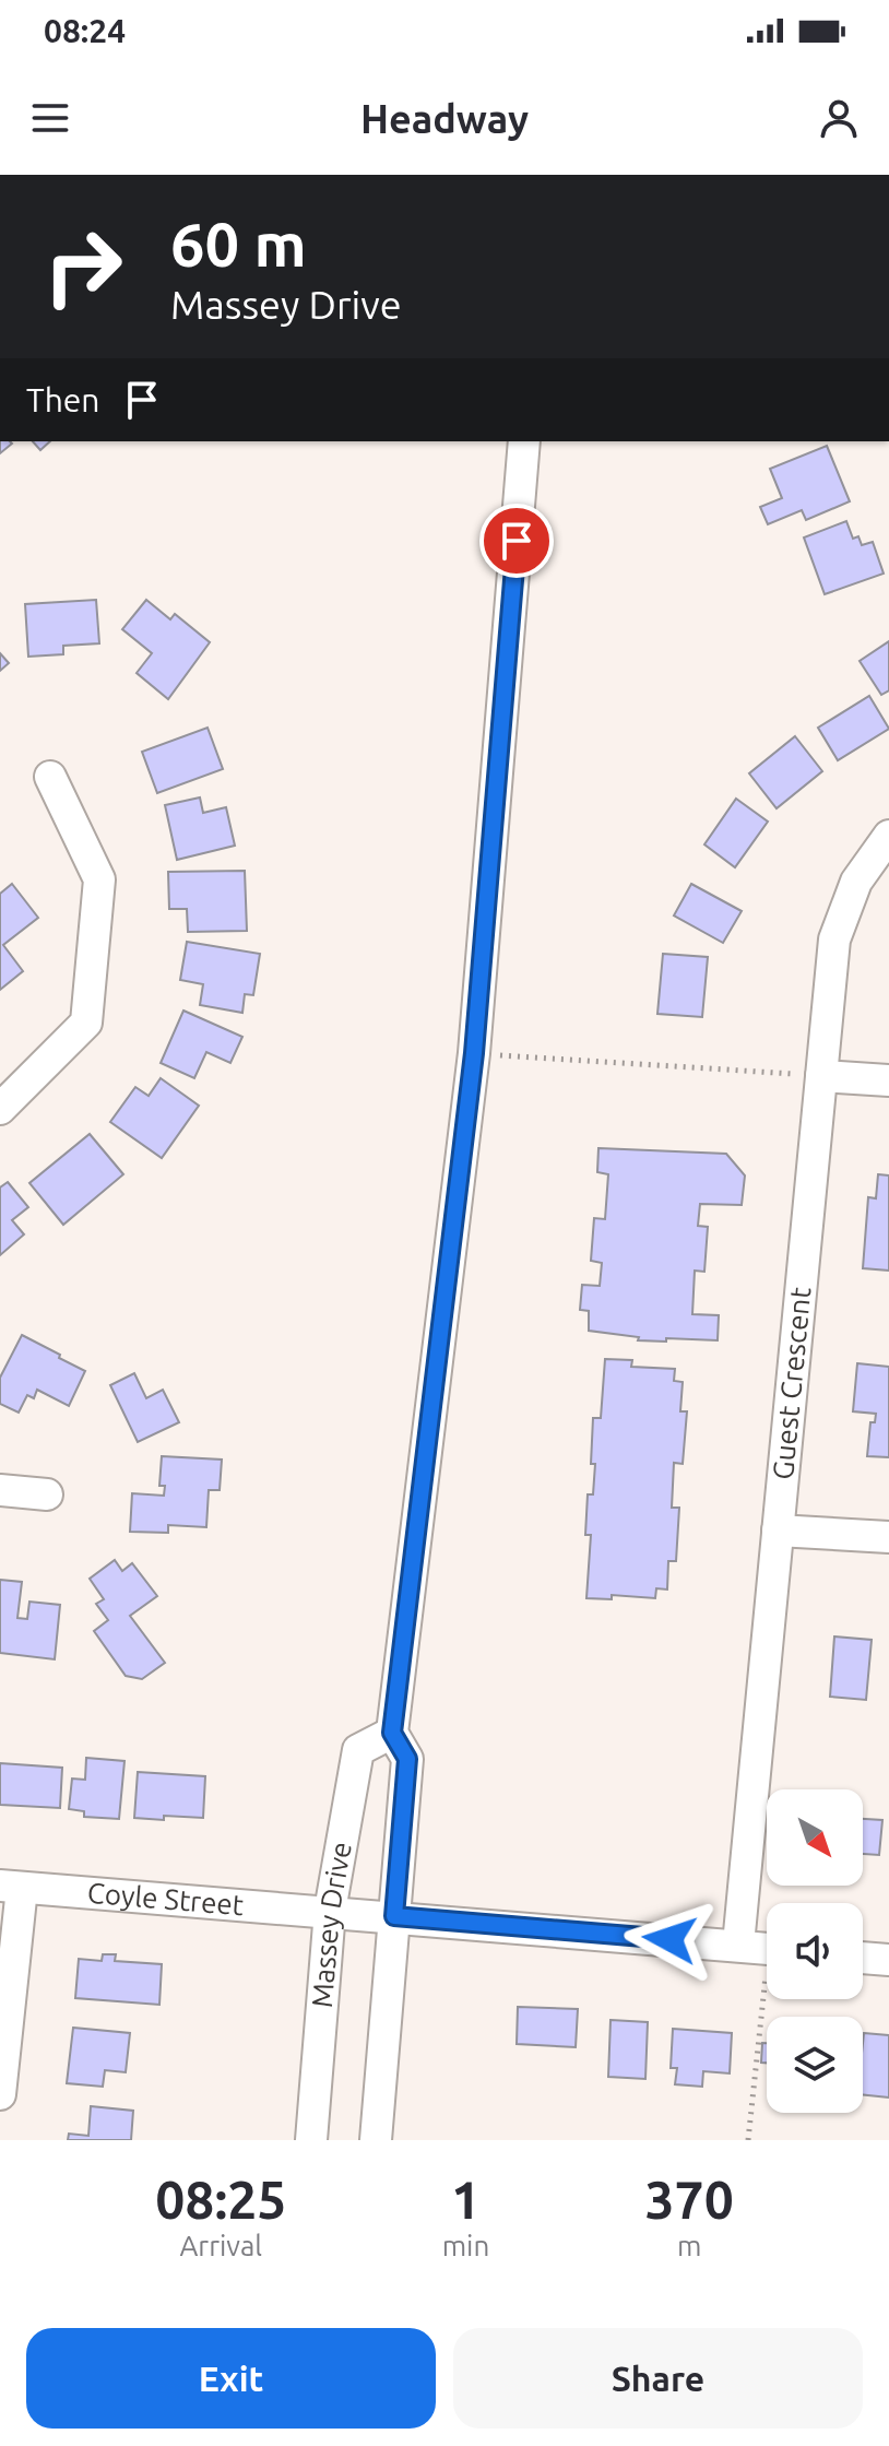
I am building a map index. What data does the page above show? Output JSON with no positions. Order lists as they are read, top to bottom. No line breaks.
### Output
{"streets":{"street":["Guest Crescent","Coyle Street","Massey Drive"]},"crossings":[["Guest Crescent","Coyle Street"],["Coyle Street","Massey Drive"]],"north":"bottom right","page":{"status":"08:24","header":"Headway","turn":["60 m","Massey Drive"],"then":"Then","eta":["08:25","Arrival","1","min","370","m"],"buttons":["Exit","Share"]}}
